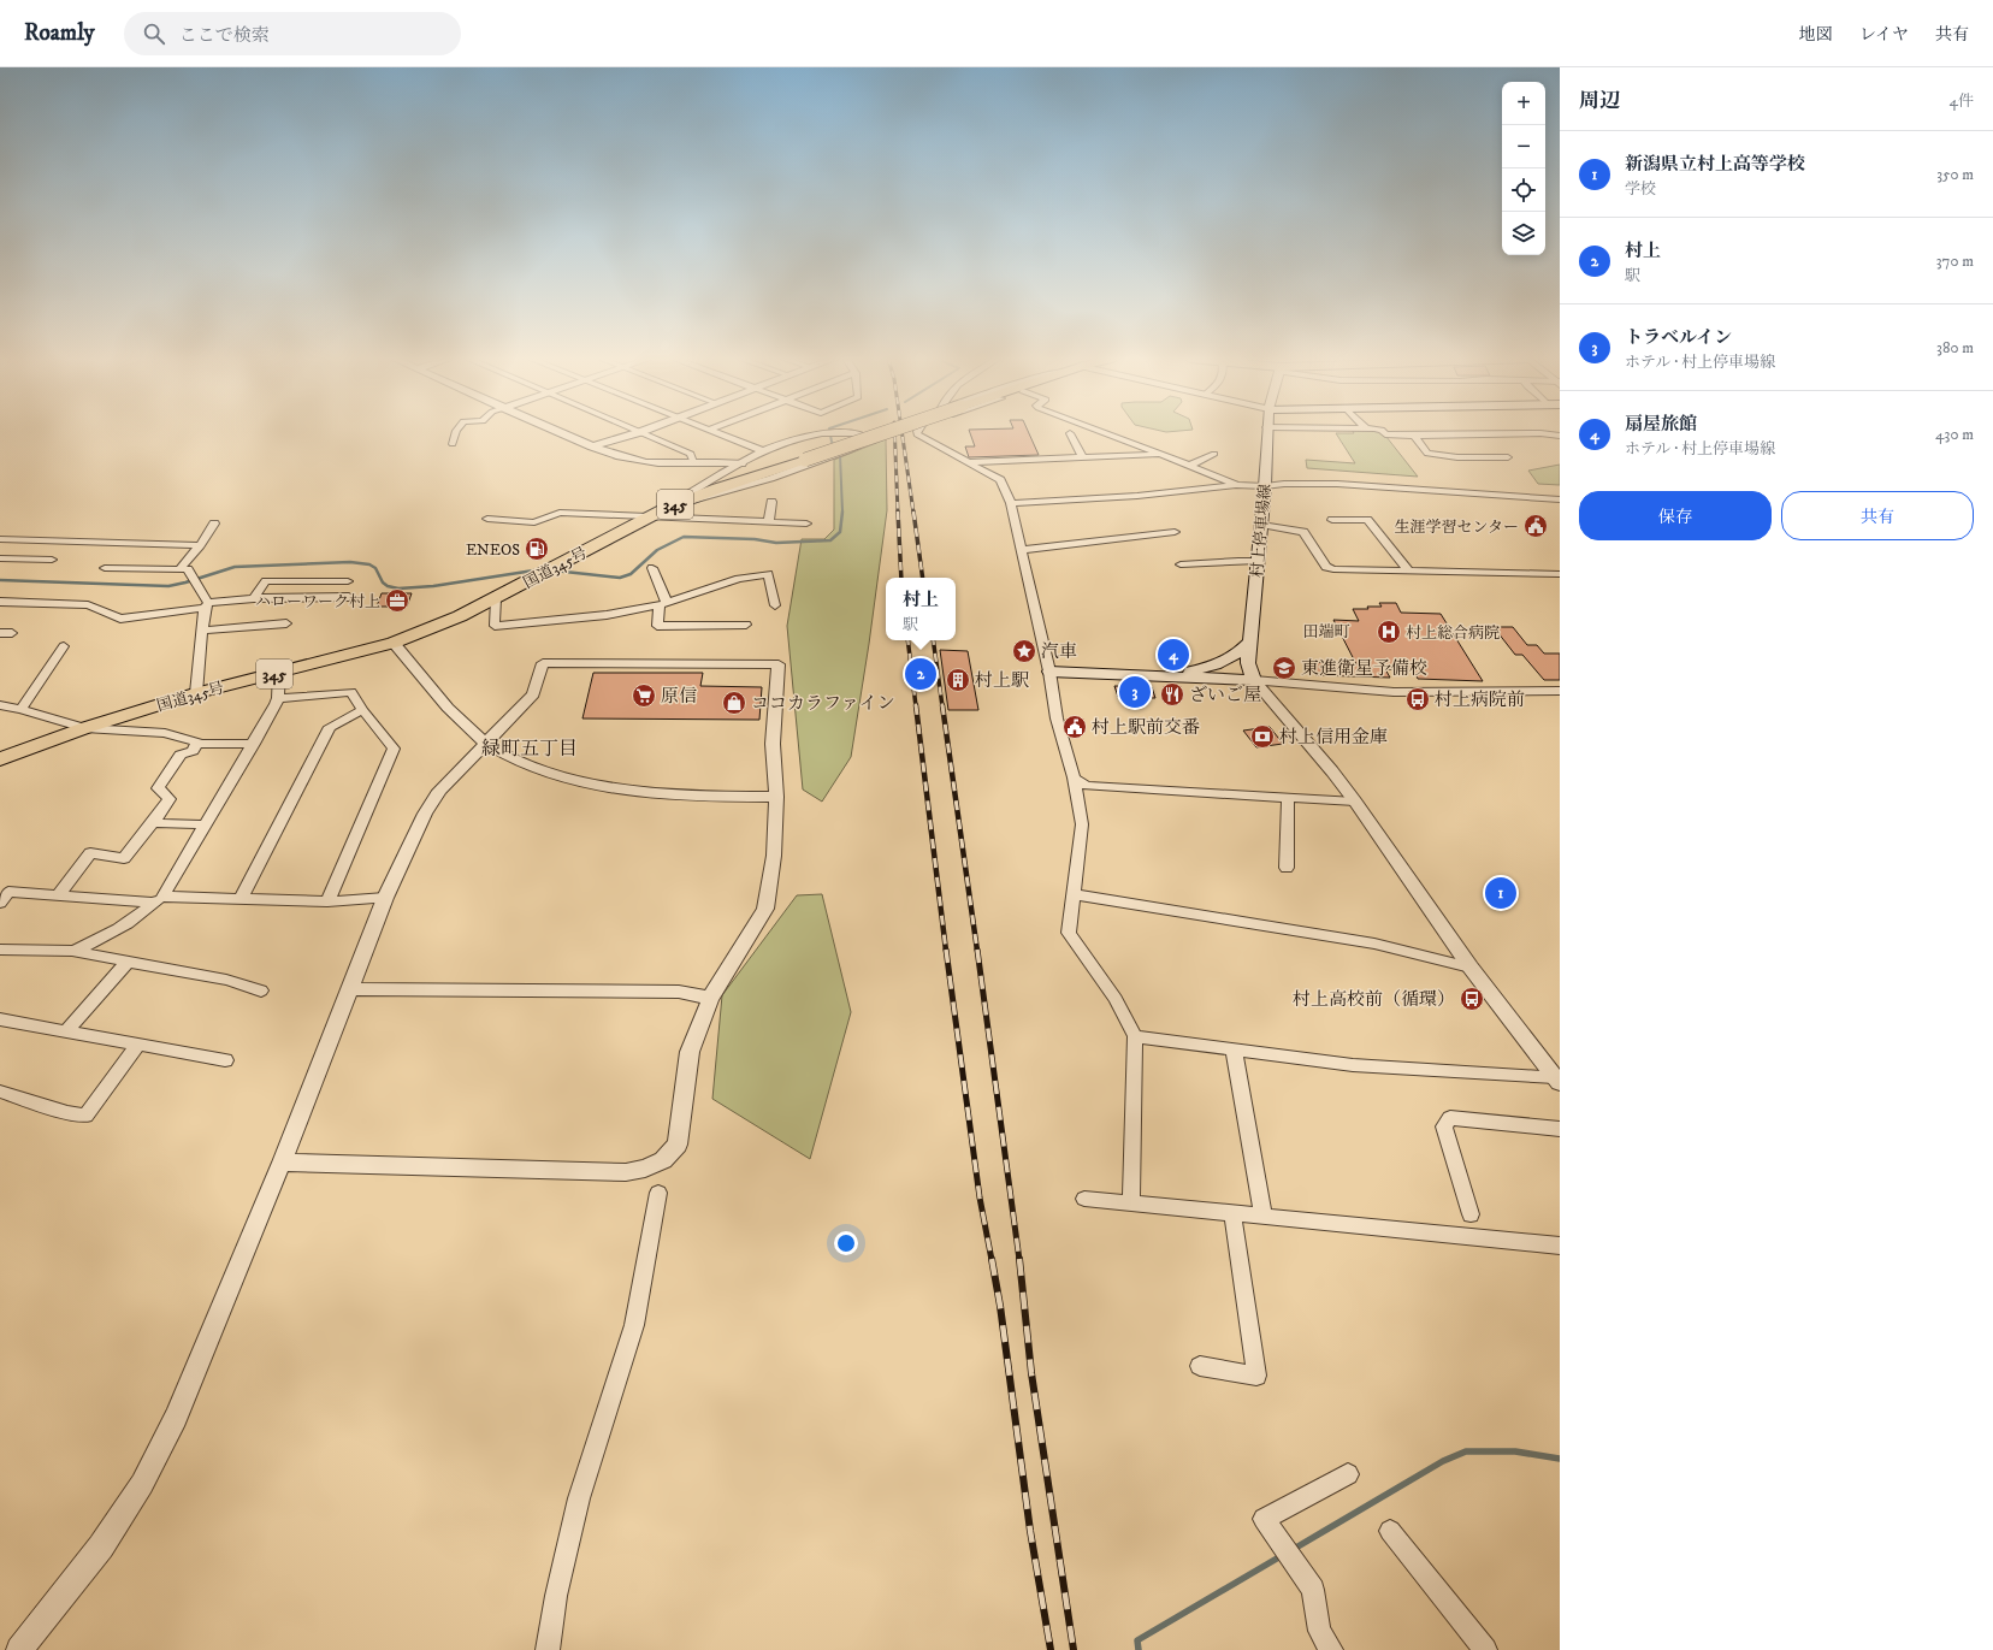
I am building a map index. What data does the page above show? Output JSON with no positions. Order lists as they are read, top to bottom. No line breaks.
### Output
{"streets":{"highway":["345","国道345号"],"main road":["村上停車場線"]},"districts":["田端町","緑町五丁目"],"places":{"public building":["生涯学習センター","村上駅前交番"],"fuel station":["ENEOS"],"office":["ハローワーク村上"],"hospital":["村上総合病院"],"place":["汽車"],"school or university":["東進衛星予備校"],"building":["村上駅"],"restaurant":["ざいご屋"],"supermarket":["原信"],"bus stop":["村上病院前","村上高校前（循環）"],"shop":["ココカラファイン"],"bank":["村上信用金庫"]},"page":{"header":"Roamly","search":"ここで検索","nav":["地図","レイヤ","共有"],"heading":["周辺","4件"],"map_buttons":["+","−"],"list":[{"mark":"1","name":"新潟県立村上高等学校","note":"学校","value":"350 m"},{"mark":"2","name":"村上","note":"駅","value":"370 m"},{"mark":"3","name":"トラベルイン","note":"ホテル · 村上停車場線","value":"380 m"},{"mark":"4","name":"扇屋旅館","note":"ホテル · 村上停車場線","value":"430 m"}],"buttons":["保存","共有"],"popup":["村上","駅"],"pins":["4","2","3","1"]}}
